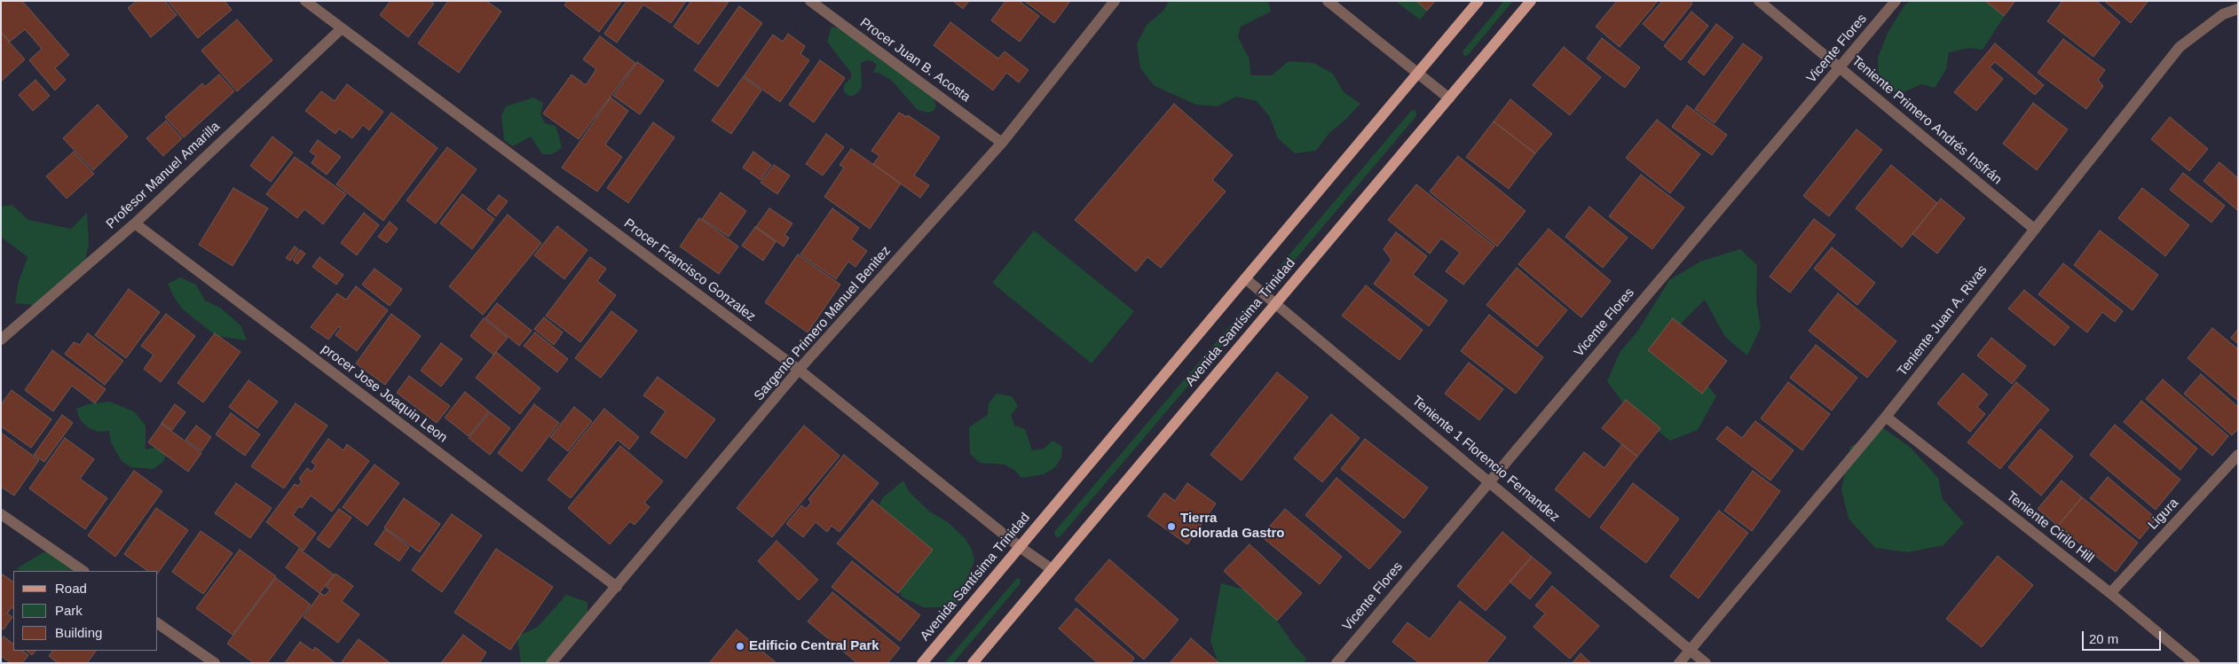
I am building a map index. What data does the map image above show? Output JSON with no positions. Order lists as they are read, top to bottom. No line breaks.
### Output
{"streets":{"main road":["Avenida Santísima Trinidad"],"street":["Vicente Flores","Procer Juan B. Acosta","Teniente Primero Andrés Insfrán","Profesor Manuel Amarilla","Procer Francisco Gonzalez","Teniente Juan A. Rivas","Sargento Primero Manuel Benitez","procer Jose Joaquin Leon","Teniente 1 Florencio Fernandez","Ligura","Teniente Cirilo Hill"]},"crossings":[["Vicente Flores","Teniente Primero Andrés Insfrán"],["Vicente Flores","Teniente 1 Florencio Fernandez"],["Procer Juan B. Acosta","Sargento Primero Manuel Benitez"],["Teniente Primero Andrés Insfrán","Teniente Juan A. Rivas"],["Profesor Manuel Amarilla","Procer Francisco Gonzalez"],["Profesor Manuel Amarilla","procer Jose Joaquin Leon"],["Procer Francisco Gonzalez","Avenida Santísima Trinidad"],["Procer Francisco Gonzalez","Sargento Primero Manuel Benitez"],["Teniente Juan A. Rivas","Teniente 1 Florencio Fernandez"],["Teniente Juan A. Rivas","Teniente Cirilo Hill"],["Avenida Santísima Trinidad","Teniente 1 Florencio Fernandez"],["Sargento Primero Manuel Benitez","procer Jose Joaquin Leon"],["Ligura","Teniente Cirilo Hill"]],"places":["Tierra Colorada Gastro","Edificio Central Park"],"legend":["Road","Park","Building"],"scale_bar":"20 m"}
